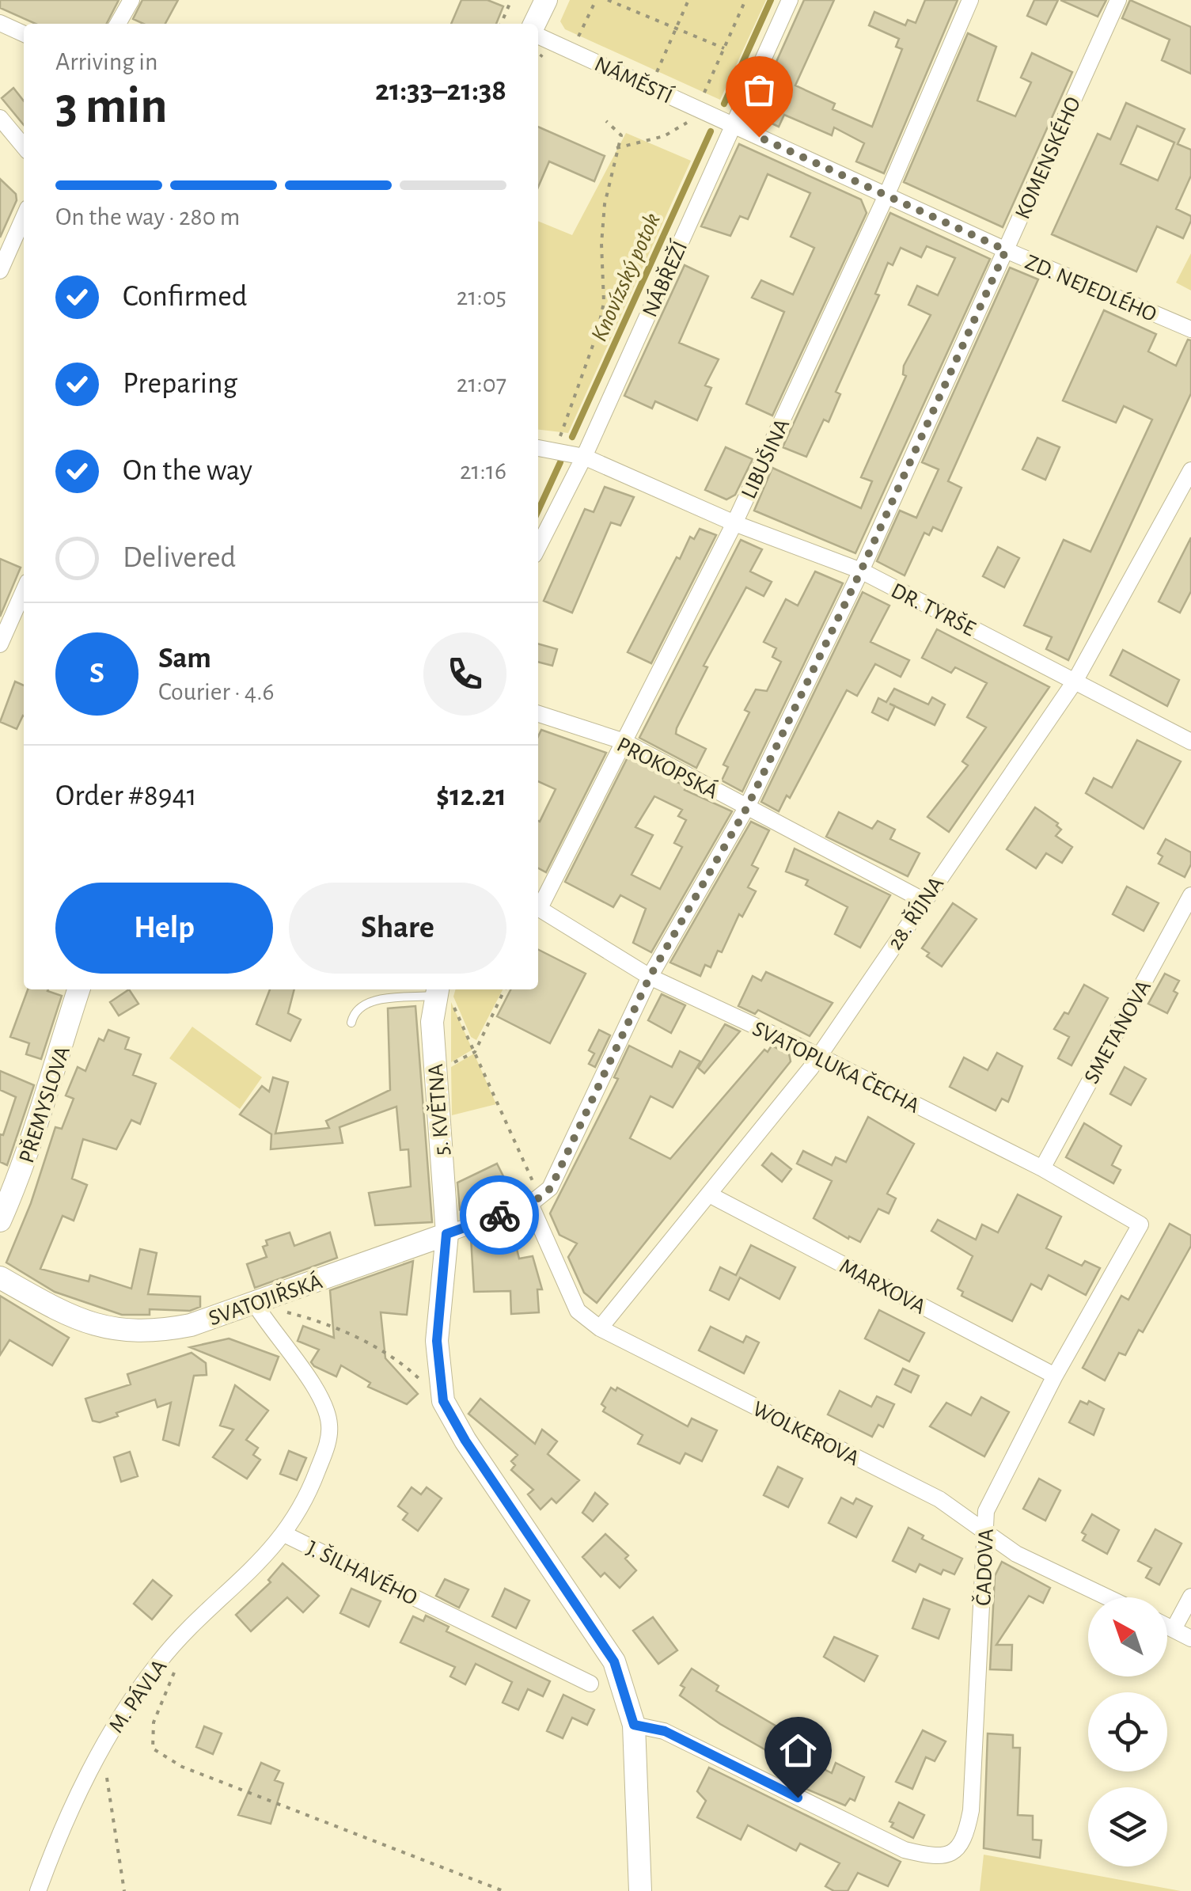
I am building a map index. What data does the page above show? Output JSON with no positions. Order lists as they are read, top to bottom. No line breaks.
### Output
{"streets":{"street":["NÁMĚSTÍ","KOMENSKÉHO","NÁBŘEŽÍ","ZD. NEJEDLÉHO","LIBUŠINA","DR. TYRŠE","PROKOPSKÁ","28. ŘÍJNA","SMETANOVA","SVATOPLUKA ČECHA","PŘEMYSLOVA","5. KVĚTNA","MARXOVA","SVATOJIŘSKÁ","WOLKEROVA","ČADOVA","J. ŠILHAVÉHO","M. PÁVLA"]},"crossings":[["NÁMĚSTÍ","NÁBŘEŽÍ"],["NÁMĚSTÍ","ZD. NEJEDLÉHO"],["KOMENSKÉHO","ZD. NEJEDLÉHO"],["KOMENSKÉHO","DR. TYRŠE"],["KOMENSKÉHO","PROKOPSKÁ"],["KOMENSKÉHO","SVATOPLUKA ČECHA"],["KOMENSKÉHO","SVATOJIŘSKÁ"],["KOMENSKÉHO","WOLKEROVA"],["NÁBŘEŽÍ","ZD. NEJEDLÉHO"],["NÁBŘEŽÍ","DR. TYRŠE"],["ZD. NEJEDLÉHO","LIBUŠINA"],["LIBUŠINA","DR. TYRŠE"],["LIBUŠINA","PROKOPSKÁ"],["DR. TYRŠE","28. ŘÍJNA"],["PROKOPSKÁ","28. ŘÍJNA"],["28. ŘÍJNA","SVATOPLUKA ČECHA"],["28. ŘÍJNA","MARXOVA"],["28. ŘÍJNA","WOLKEROVA"],["SMETANOVA","SVATOPLUKA ČECHA"],["SVATOPLUKA ČECHA","ČADOVA"],["5. KVĚTNA","SVATOJIŘSKÁ"],["MARXOVA","ČADOVA"],["SVATOJIŘSKÁ","WOLKEROVA"],["SVATOJIŘSKÁ","J. ŠILHAVÉHO"],["WOLKEROVA","ČADOVA"],["J. ŠILHAVÉHO","M. PÁVLA"]],"water":["Knovízský potok"],"north":"top left","page":{"heading":["3 min","Arriving in","21:33–21:38"],"panel":["Sam","Courier · 4.6","Order #8941","$12.21"],"bar":"On the way · 280 m","list":[["Confirmed","21:05"],["Preparing","21:07"],["On the way","21:16"],"Delivered"],"round":"S","buttons":["Help","Share"]}}
